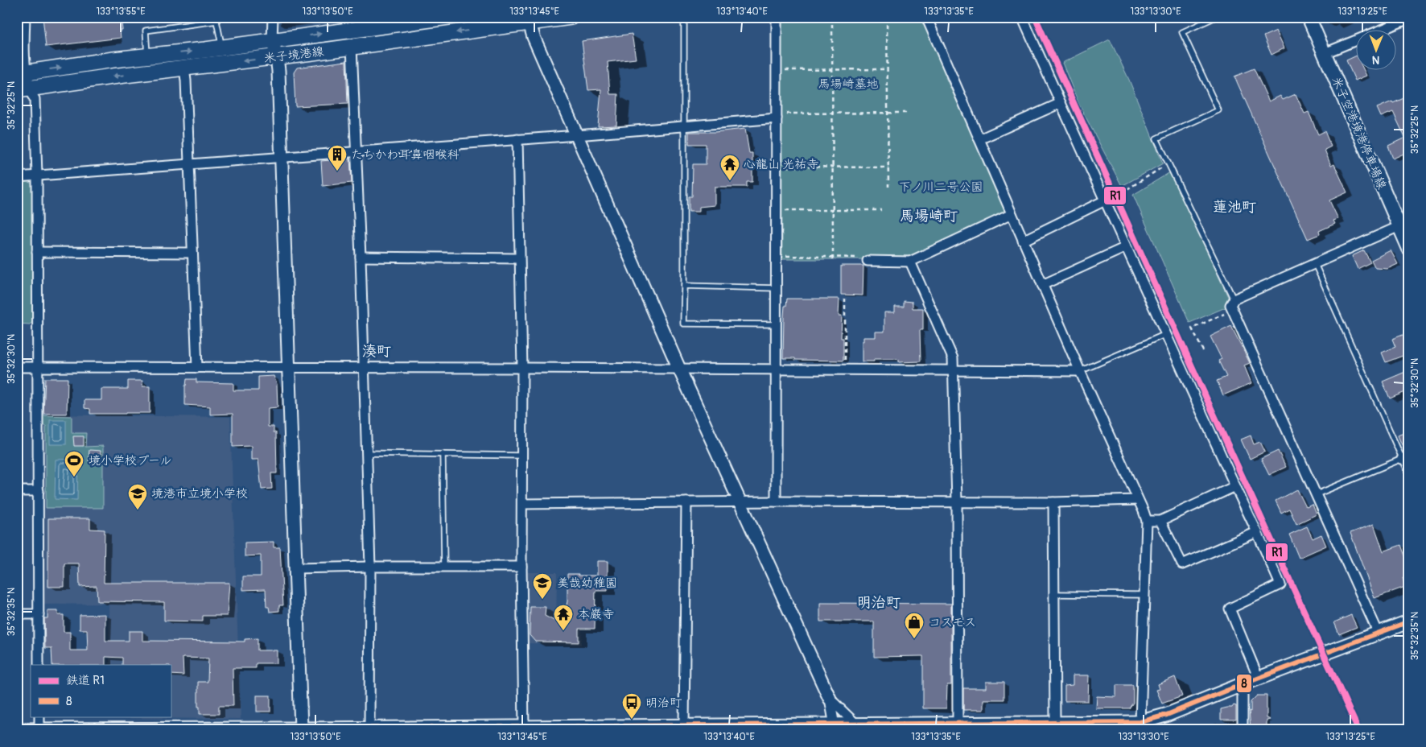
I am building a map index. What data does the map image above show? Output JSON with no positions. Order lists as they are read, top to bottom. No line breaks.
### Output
{"streets":{"main road":["米子境港線","米子空港境港停車場線"]},"districts":["蓮池町","馬場崎町","湊町","明治町"],"parks":["馬場崎墓地","下ノ川二号公園"],"places":{"building":["たちかわ耳鼻咽喉科"],"temple":["心龍山 光祐寺","本巌寺"],"sports":["境小学校プール"],"school or university":["境港市立境小学校","美哉幼稚園"],"shop":["コスモス"],"bus stop":["明治町"]},"lines":["rail line R1","transit line 8"],"legend":["鉄道 R1","8"],"north":"bottom","coordinates":["133°13'55\"E","133°13'50\"E","133°13'45\"E","133°13'40\"E","133°13'35\"E","133°13'30\"E","133°13'25\"E","35°32'25\"N","35°32'30\"N","35°32'35\"N"]}
